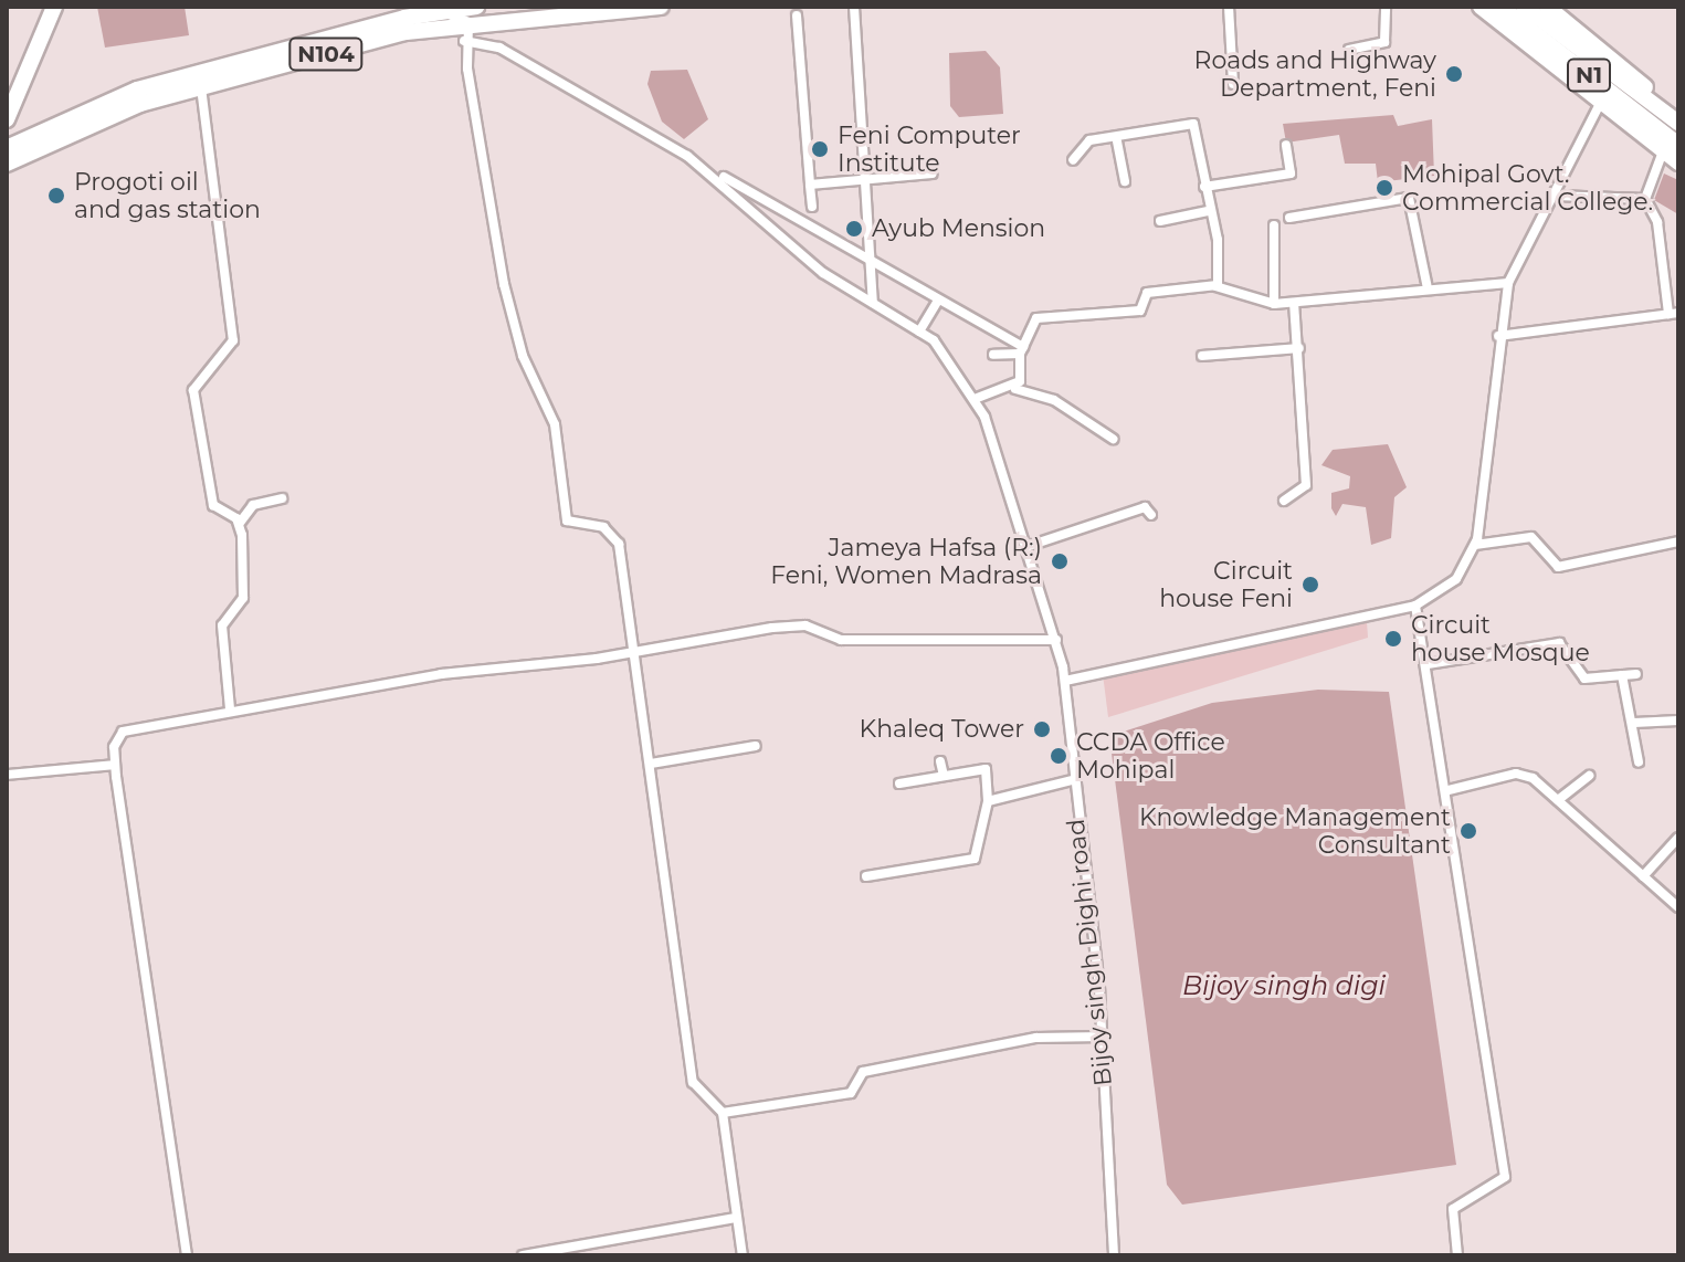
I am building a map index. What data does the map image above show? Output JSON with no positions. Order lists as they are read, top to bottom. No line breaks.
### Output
{"streets":{"highway":["N104","N1"],"street":["Bijoy singh Dighi road"]},"water":["Bijoy singh digi"],"places":["Roads and Highway Department, Feni","Feni Computer Institute","Mohipal Govt. Commercial College.","Progoti oil and gas station","Ayub Mension","Jameya Hafsa (R:) Feni, Women Madrasa","Circuit house Feni","Circuit house Mosque","Khaleq Tower","CCDA Office Mohipal","Knowledge Management Consultant"]}
